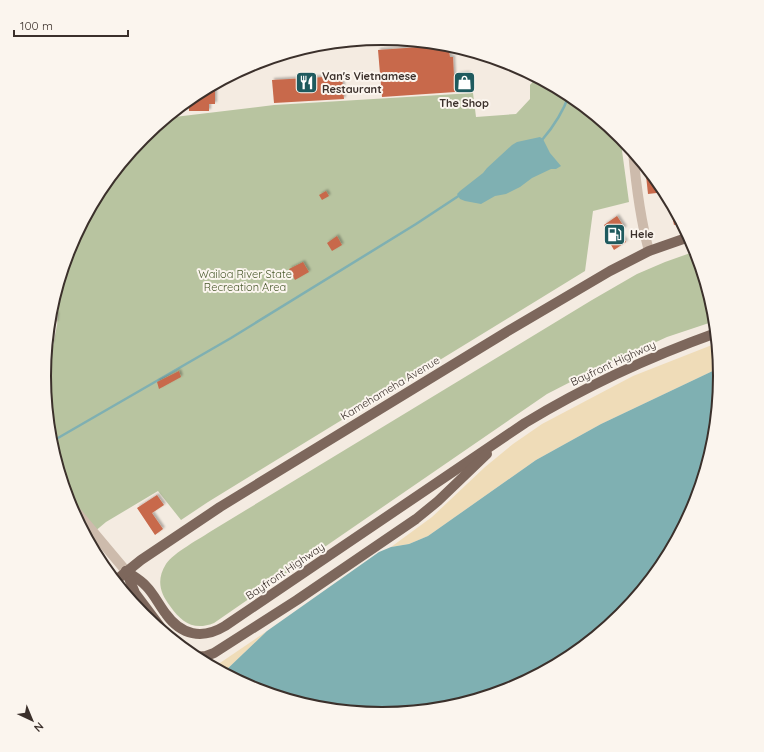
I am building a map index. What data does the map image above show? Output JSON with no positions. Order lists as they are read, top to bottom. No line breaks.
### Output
{"streets":{"main road":["Bayfront Highway","Kamehameha Avenue"]},"crossings":[["Bayfront Highway","Kamehameha Avenue"]],"parks":["Wailoa River State Recreation Area"],"places":{"restaurant":["Van's Vietnamese Restaurant"],"shop":["The Shop"],"fuel station":["Hele"]},"scale_bar":"100 m","north":"bottom right"}
